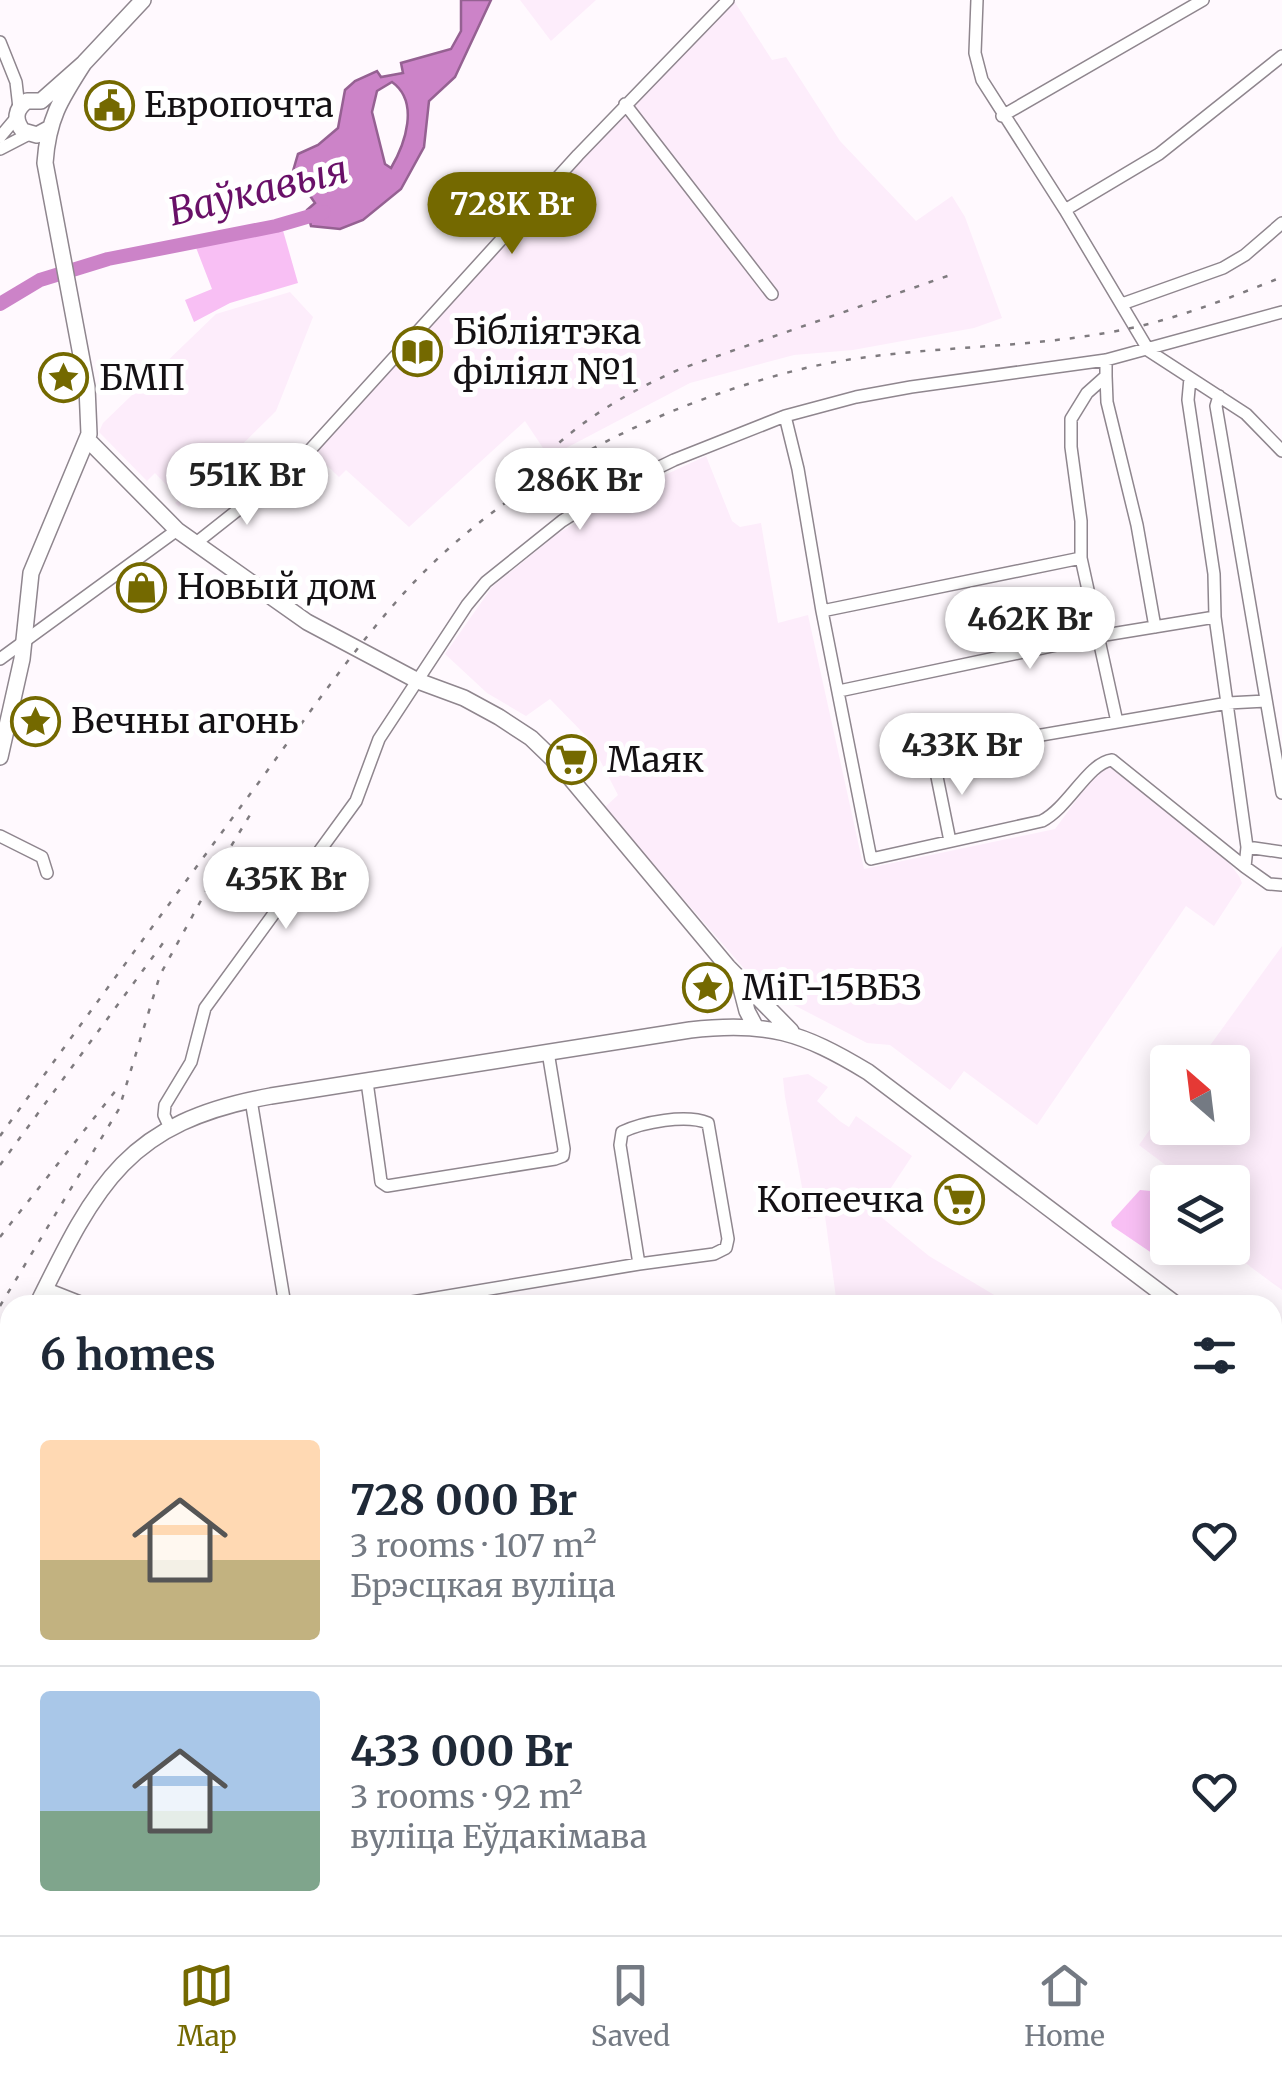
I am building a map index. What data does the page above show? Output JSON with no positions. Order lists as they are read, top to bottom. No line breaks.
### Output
{"water":["Ваўкавыя"],"places":{"public building":["Европочта"],"library":["Бібліятэка філіял №1"],"place":["БМП","Вечны агонь","МіГ-15ВБЗ"],"shop":["Новый дом"],"supermarket":["Маяк","Копеечка"]},"north":"top left","page":{"price":["728K Br","551K Br","286K Br","462K Br","433K Br","435K Br"],"heading":"6 homes","list":[{"name":"728 000 Br","note":"3 rooms · 107 m² · Брэсцкая вуліца"},{"name":"433 000 Br","note":"3 rooms · 92 m² · вуліца Еўдакімава"}],"tabs":["Map","Saved","Home"]}}
